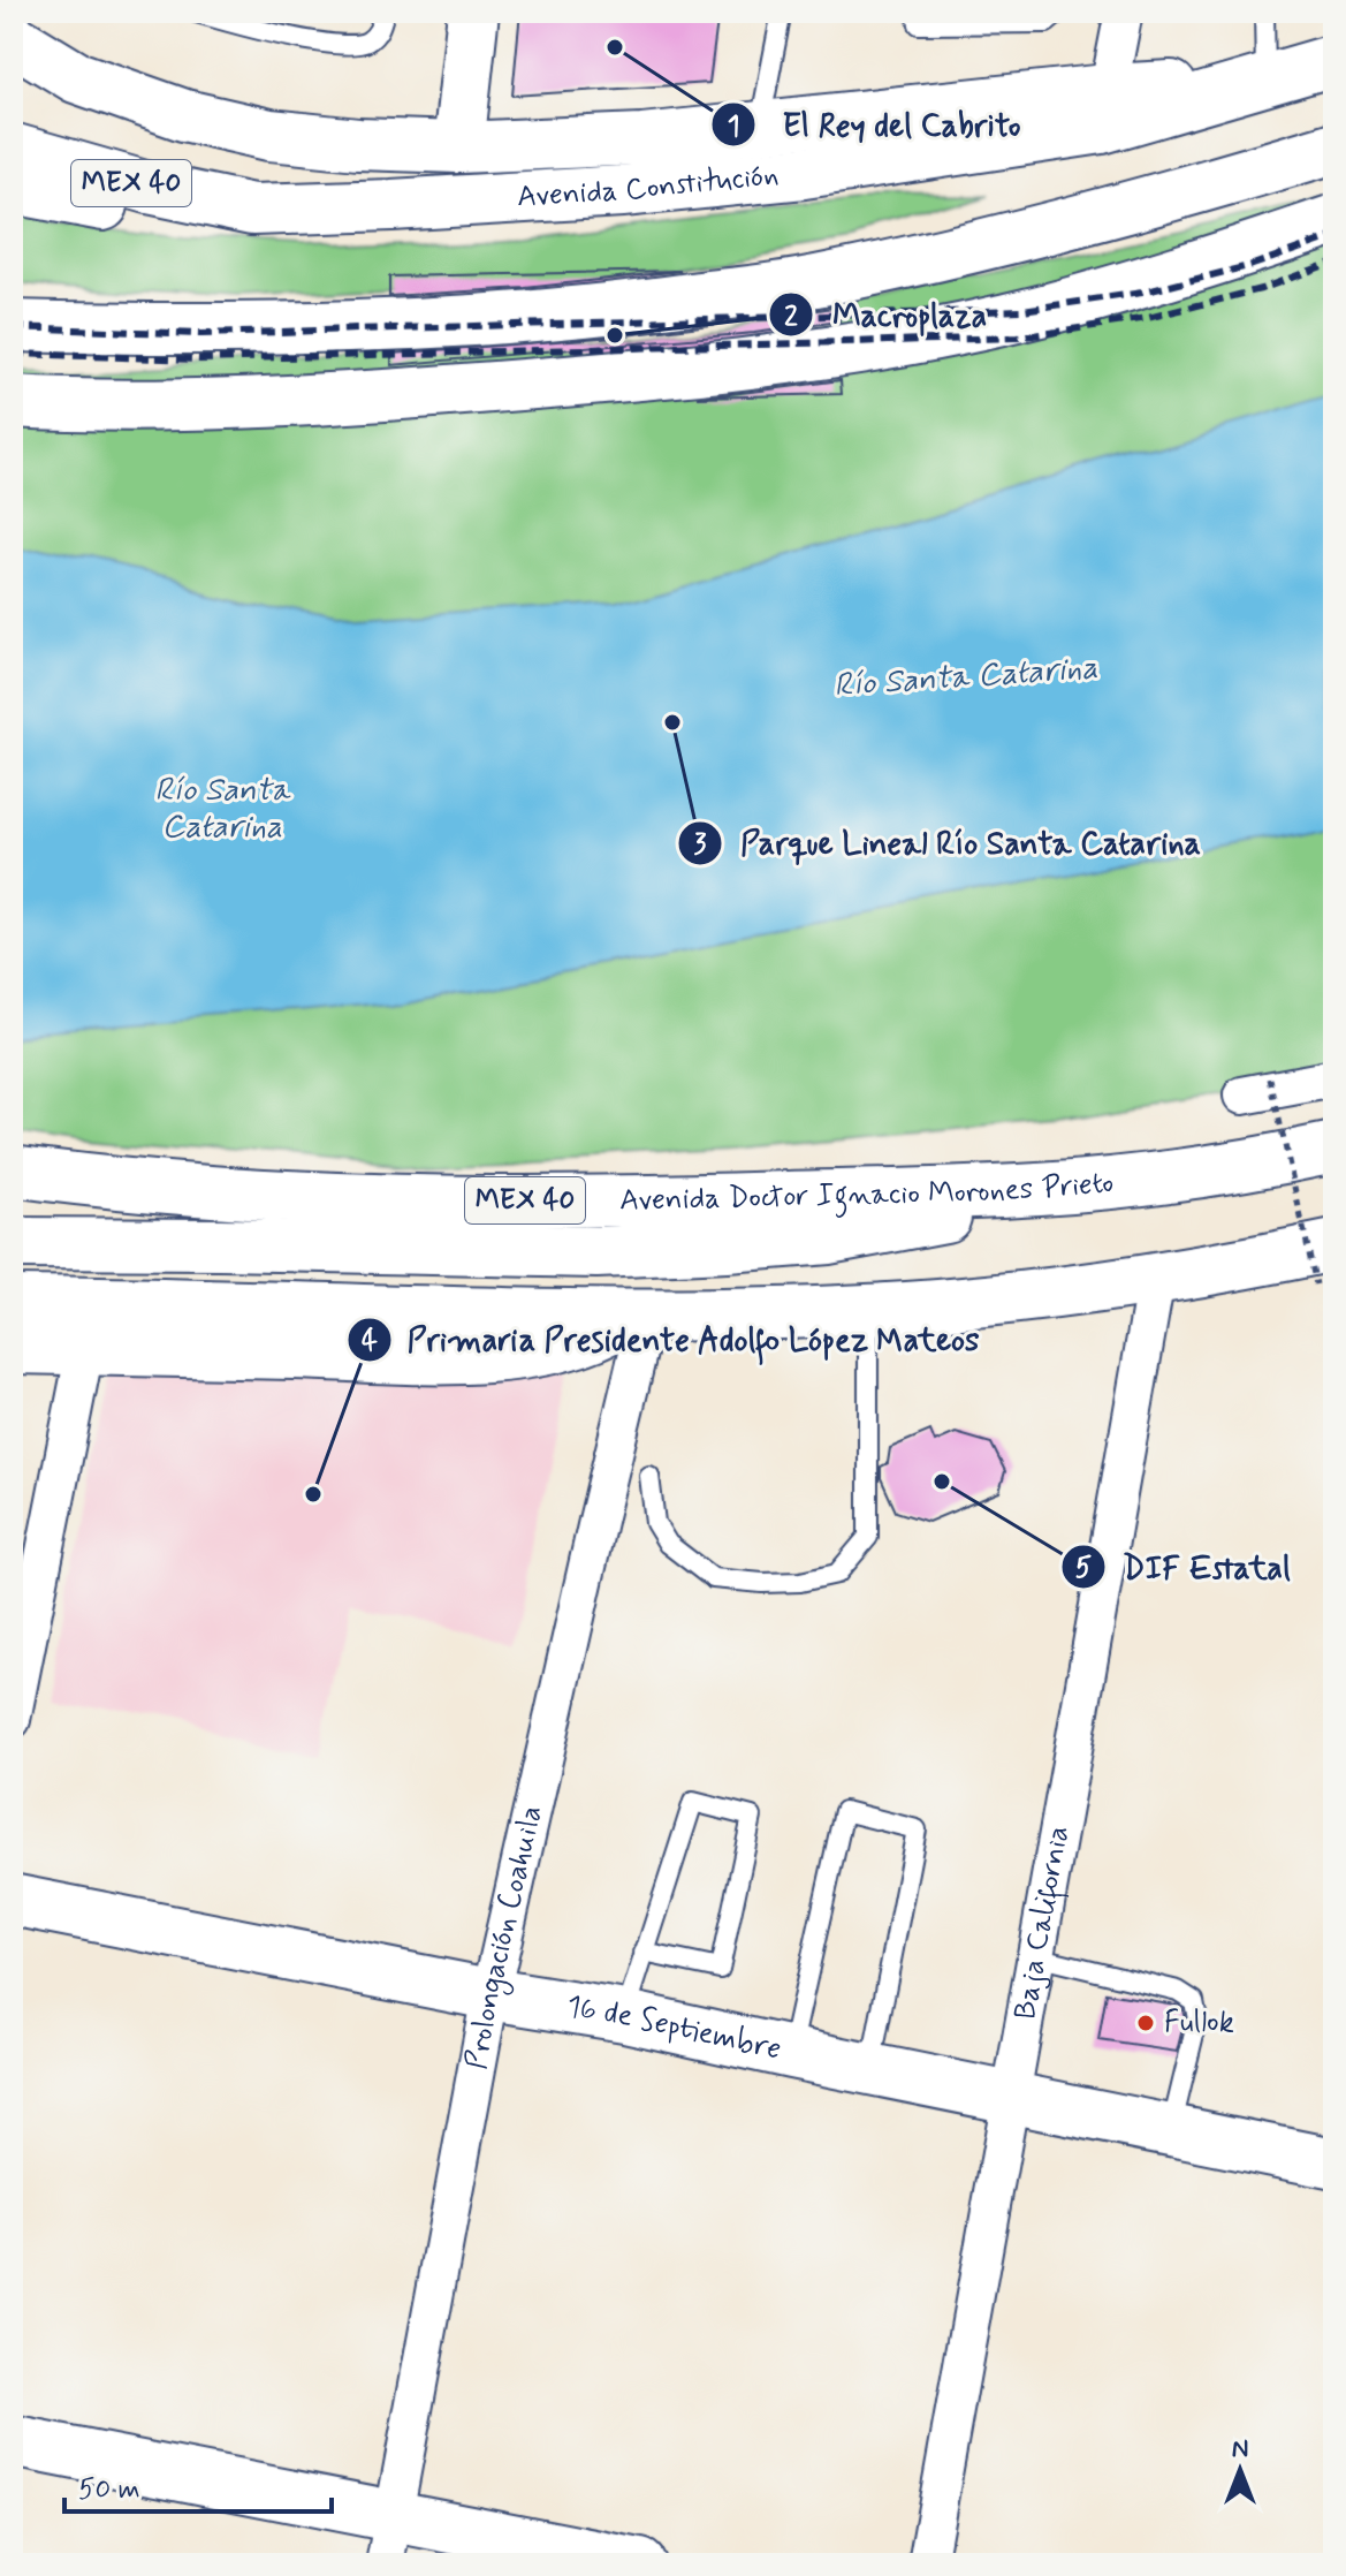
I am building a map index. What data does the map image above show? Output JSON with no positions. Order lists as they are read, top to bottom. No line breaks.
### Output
{"streets":{"main road":["MEX 40","Avenida Constitución","Avenida Doctor Ignacio Morones Prieto","16 de Septiembre"],"street":["Baja California","Prolongación Coahuila"]},"crossings":[["Baja California","16 de Septiembre"],["Prolongación Coahuila","16 de Septiembre"]],"water":["Río Santa Catarina"],"places":["El Rey del Cabrito","Macroplaza","Parque Lineal Río Santa Catarina","DIF Estatal","Primaria Presidente Adolfo López Mateos","Fullok"],"scale_bar":"50 m","north":"top"}
